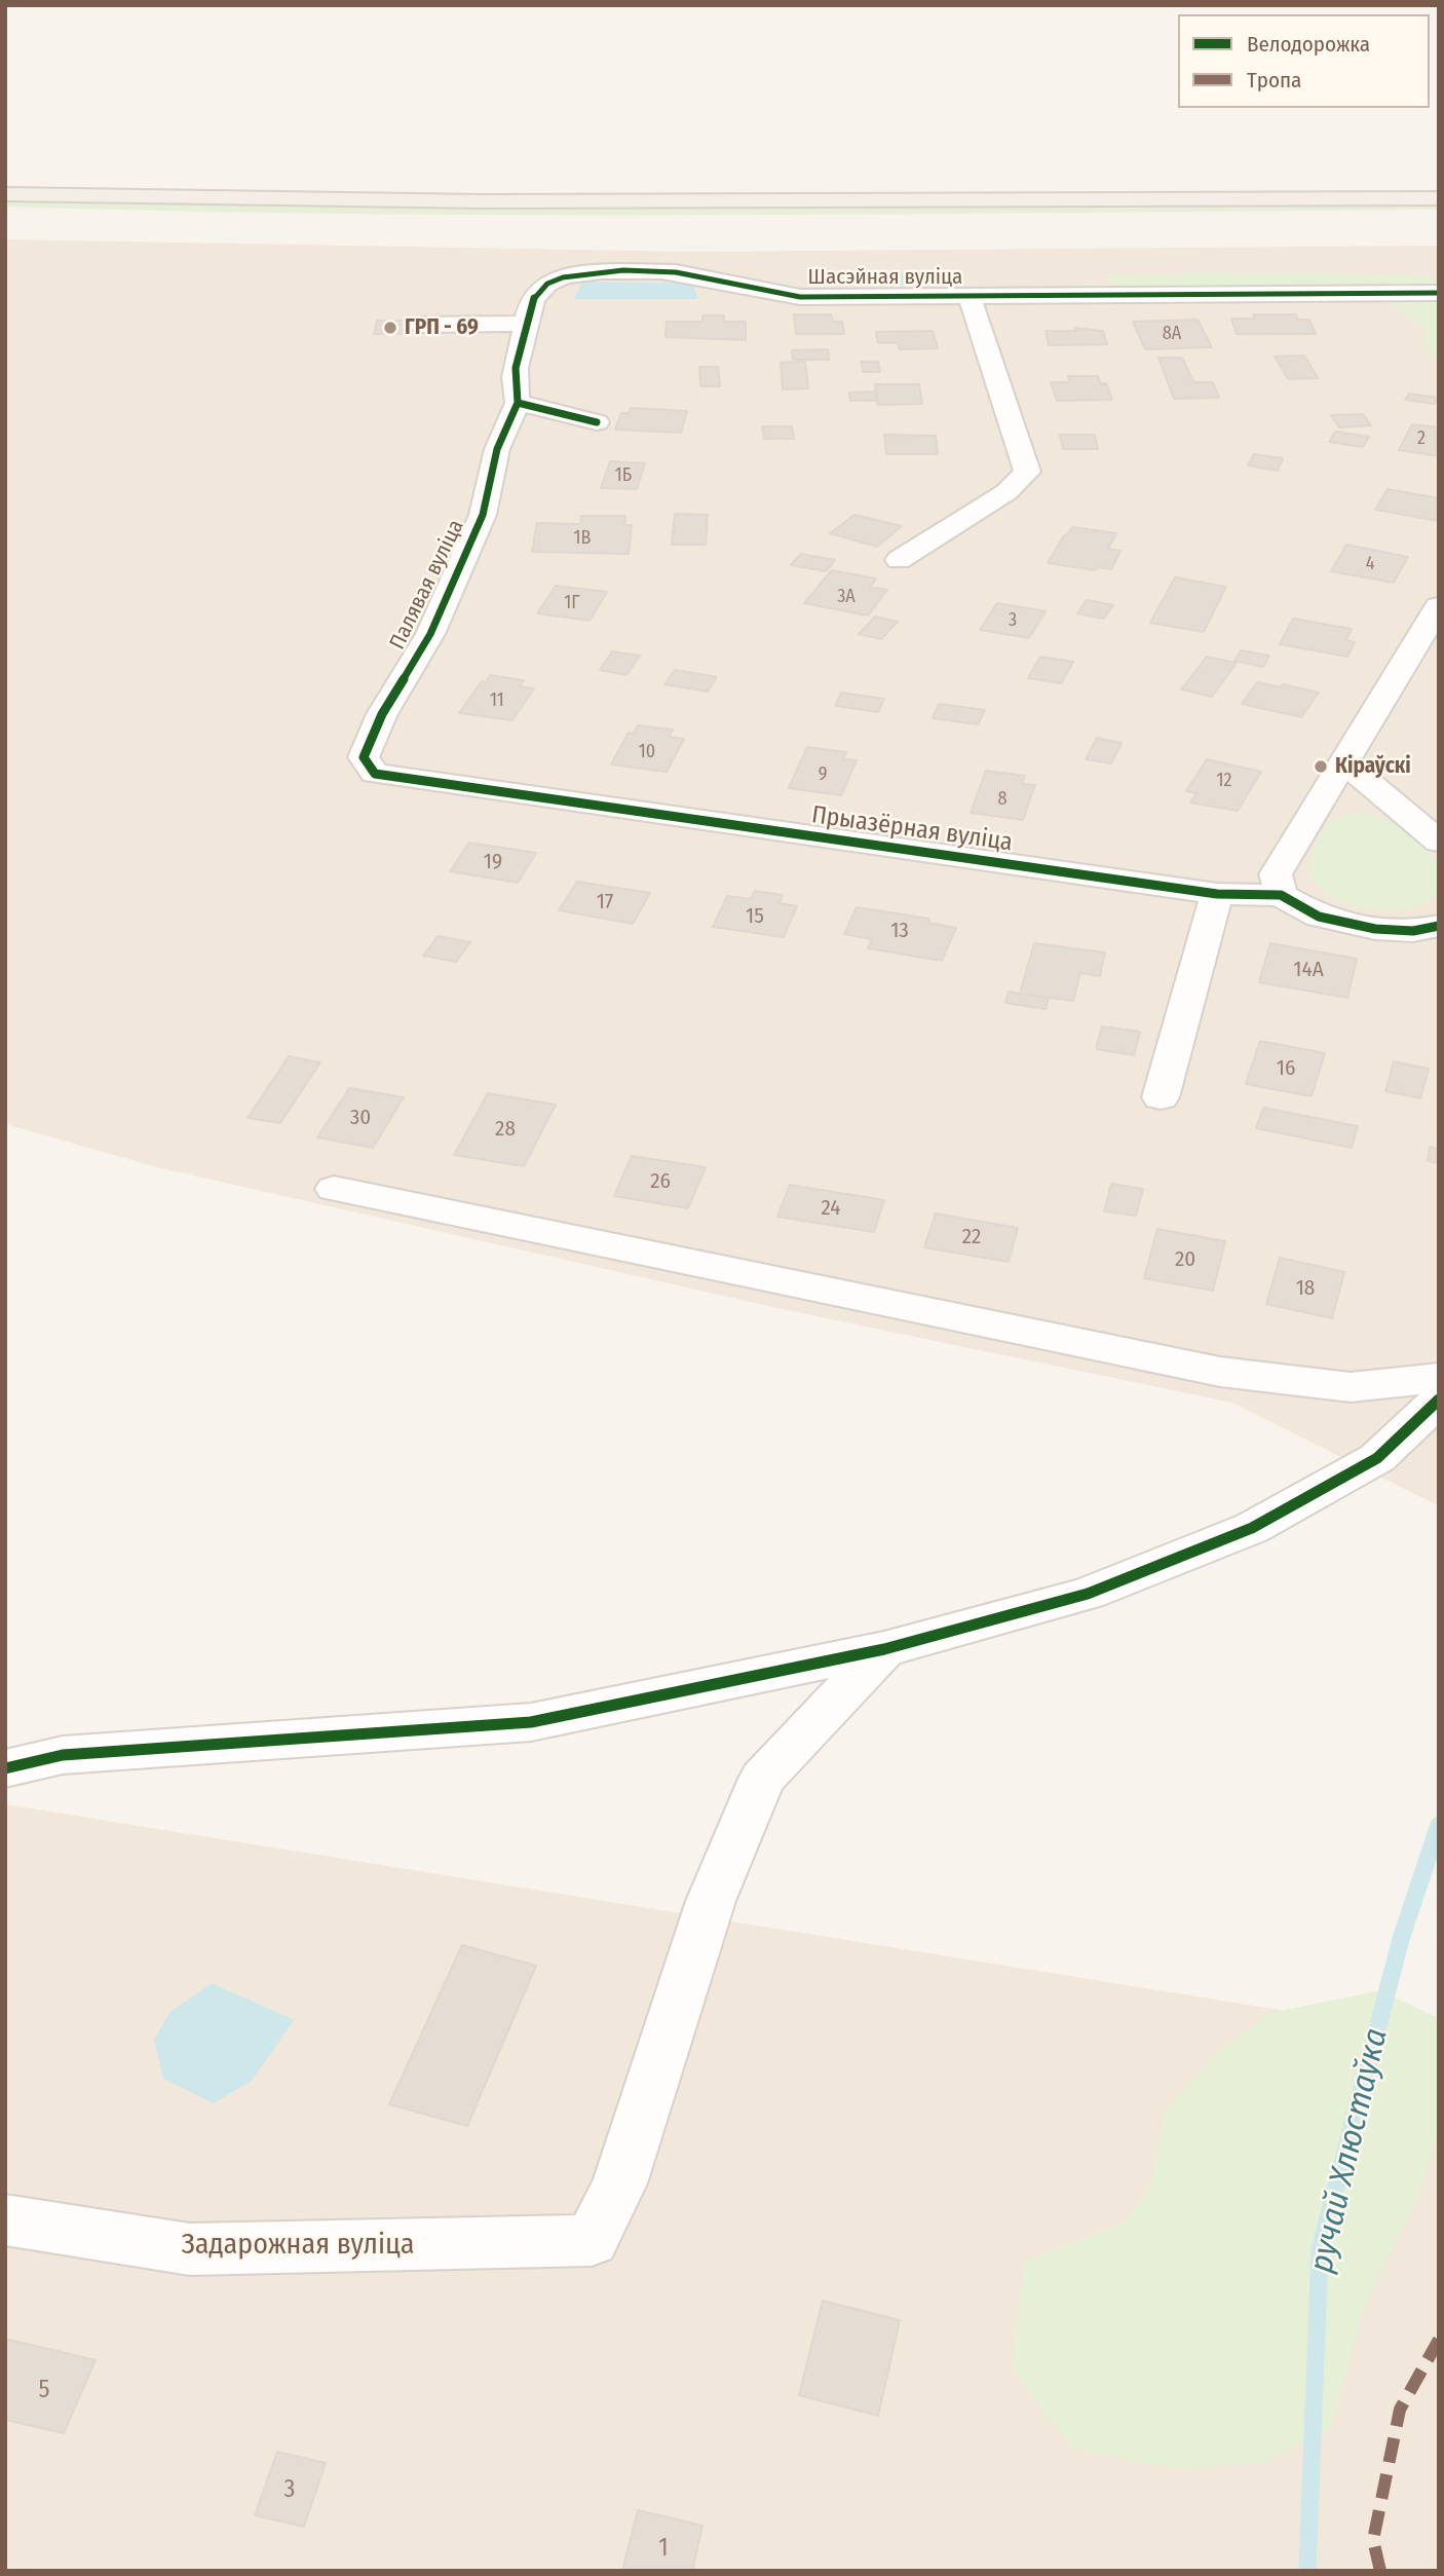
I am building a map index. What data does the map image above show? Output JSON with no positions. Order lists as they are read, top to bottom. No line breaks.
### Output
{"streets":{"street":["Шасэйная вуліца","Палявая вуліца","Прыазёрная вуліца","Задарожная вуліца"]},"crossings":[["Шасэйная вуліца","Палявая вуліца"],["Палявая вуліца","Прыазёрная вуліца"]],"water":["ручай Хлюстаўка"],"places":["ГРП - 69","Кіраўскі"],"house_numbers":["8А","2","1Б","1В","4","3А","1Г","3","11","10","9","12","8","19","17","15","13","14А","16","30","28","26","24","22","20","18","5","3","1"],"legend":["Велодорожка","Тропа"]}
